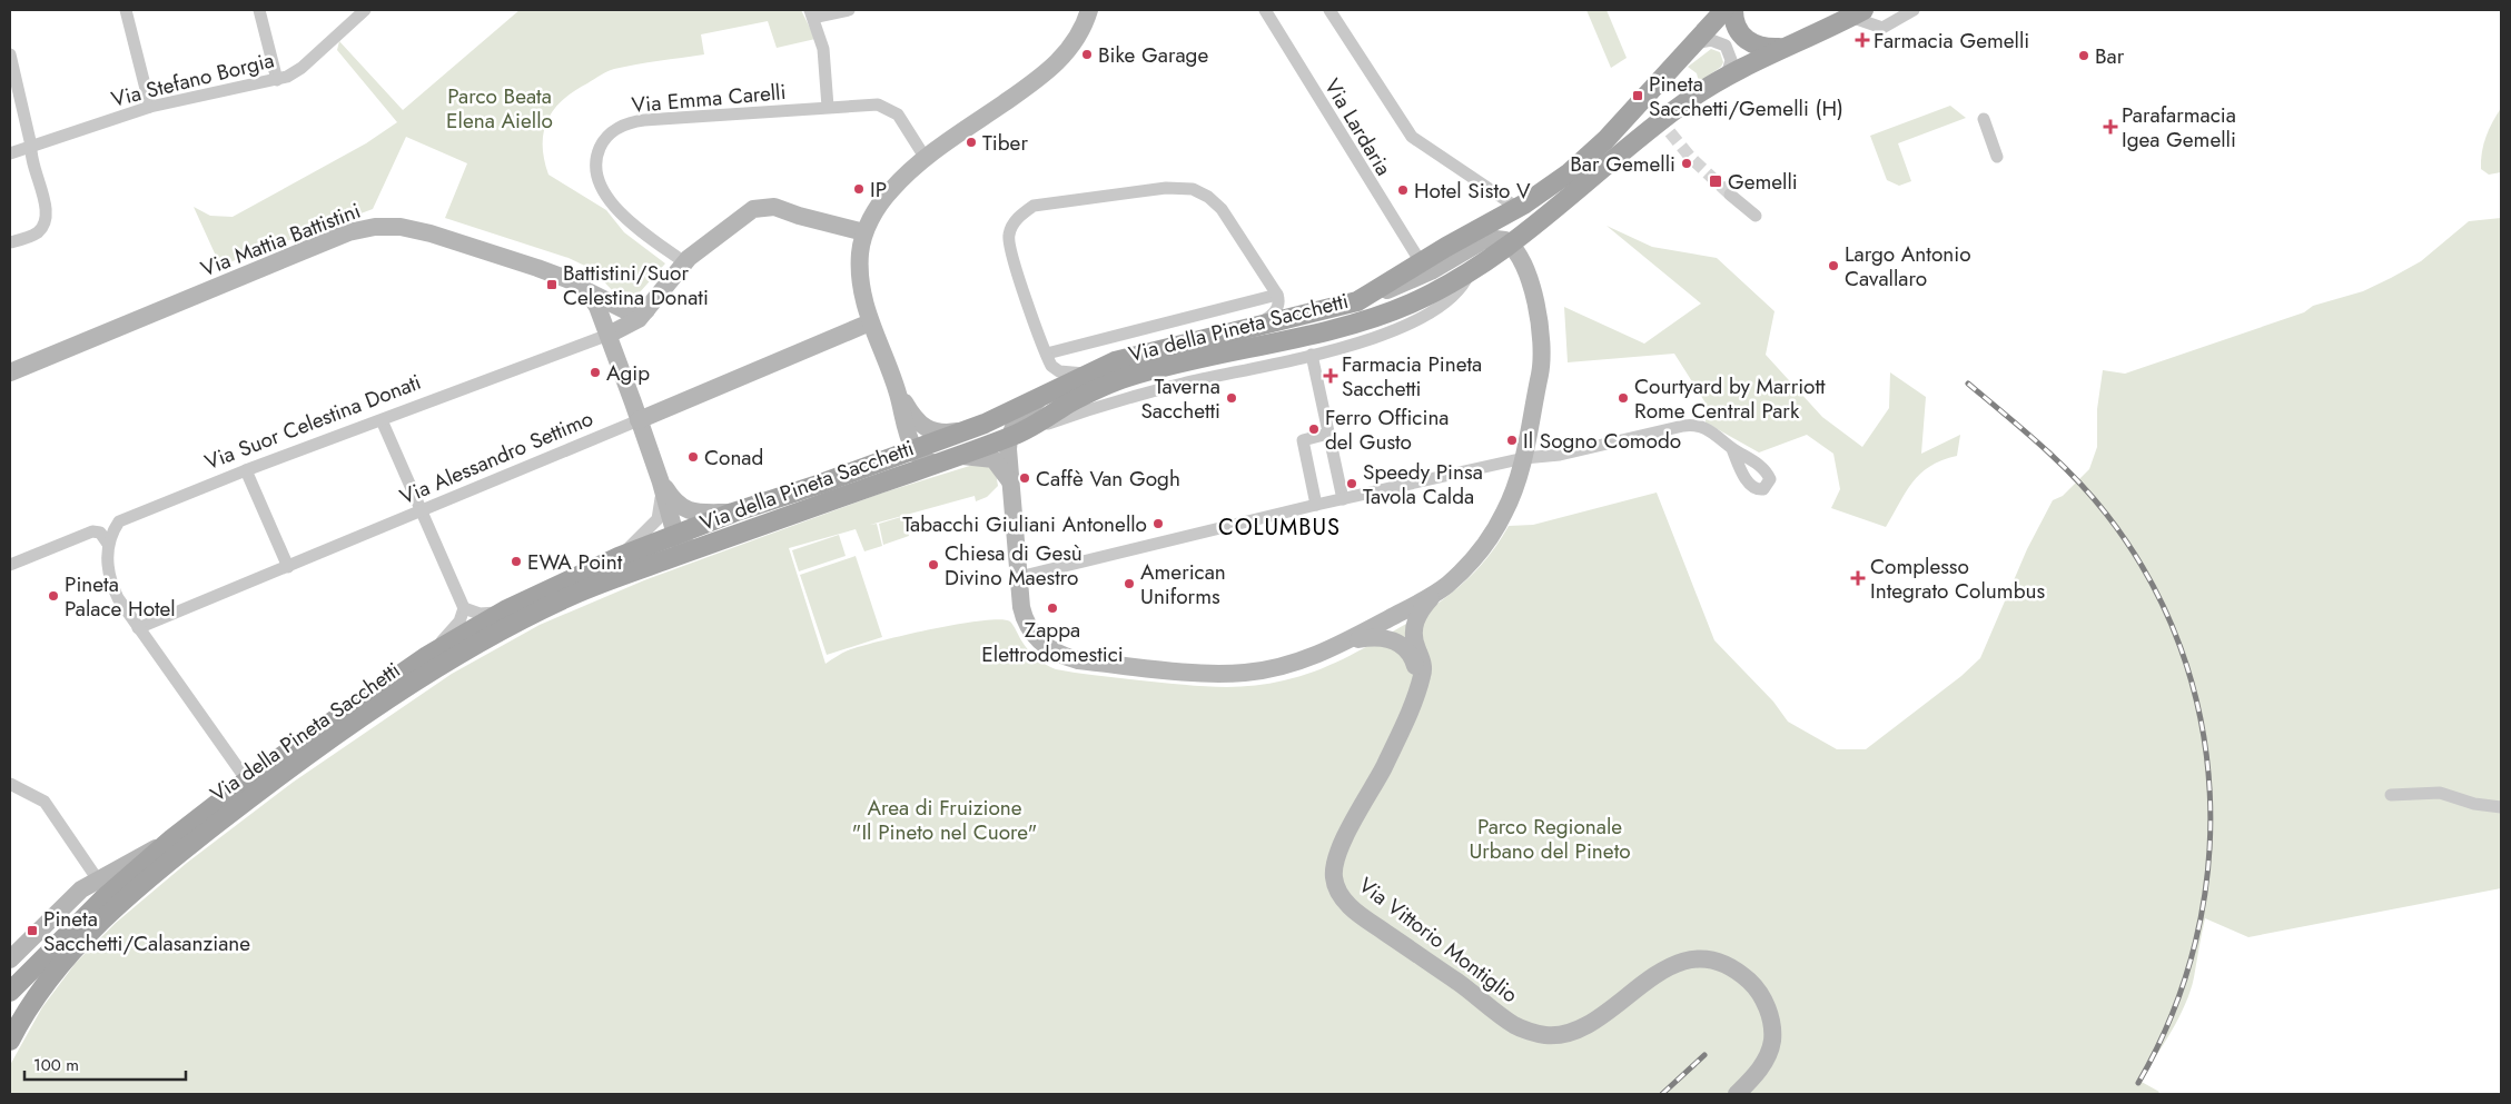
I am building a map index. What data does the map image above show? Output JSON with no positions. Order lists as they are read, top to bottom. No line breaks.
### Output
{"streets":{"main road":["Via della Pineta Sacchetti"],"street":["Via Stefano Borgia","Via Emma Carelli","Via Lardaria","Via Mattia Battistini","Via Suor Celestina Donati","Via Alessandro Settimo","Via Vittorio Montiglio"]},"crossings":[["Via Emma Carelli","Via Suor Celestina Donati"],["Via Lardaria","Via della Pineta Sacchetti"]],"districts":["COLUMBUS"],"parks":["Parco Beata Elena Aiello","Area di Fruizione \"Il Pineto nel Cuore\"","Parco Regionale Urbano del Pineto"],"places":{"health":["Farmacia Gemelli","Parafarmacia Igea Gemelli","Farmacia Pineta Sacchetti","Complesso Integrato Columbus"],"other":["Bike Garage","Bar","Tiber","Bar Gemelli","IP","Hotel Sisto V","Largo Antonio Cavallaro","Agip","Taverna Sacchetti","Courtyard by Marriott Rome Central Park","Ferro Officina del Gusto","Il Sogno Comodo","Conad","Caffè Van Gogh","Speedy Pinsa Tavola Calda","Tabacchi Giuliani Antonello","EWA Point","Chiesa di Gesù Divino Maestro","American Uniforms","Pineta Palace Hotel","Zappa Elettrodomestici"],"transit":["Pineta Sacchetti/Gemelli (H)","Gemelli","Battistini/Suor Celestina Donati","Pineta Sacchetti/Calasanziane"]},"scale_bar":"100 m"}
